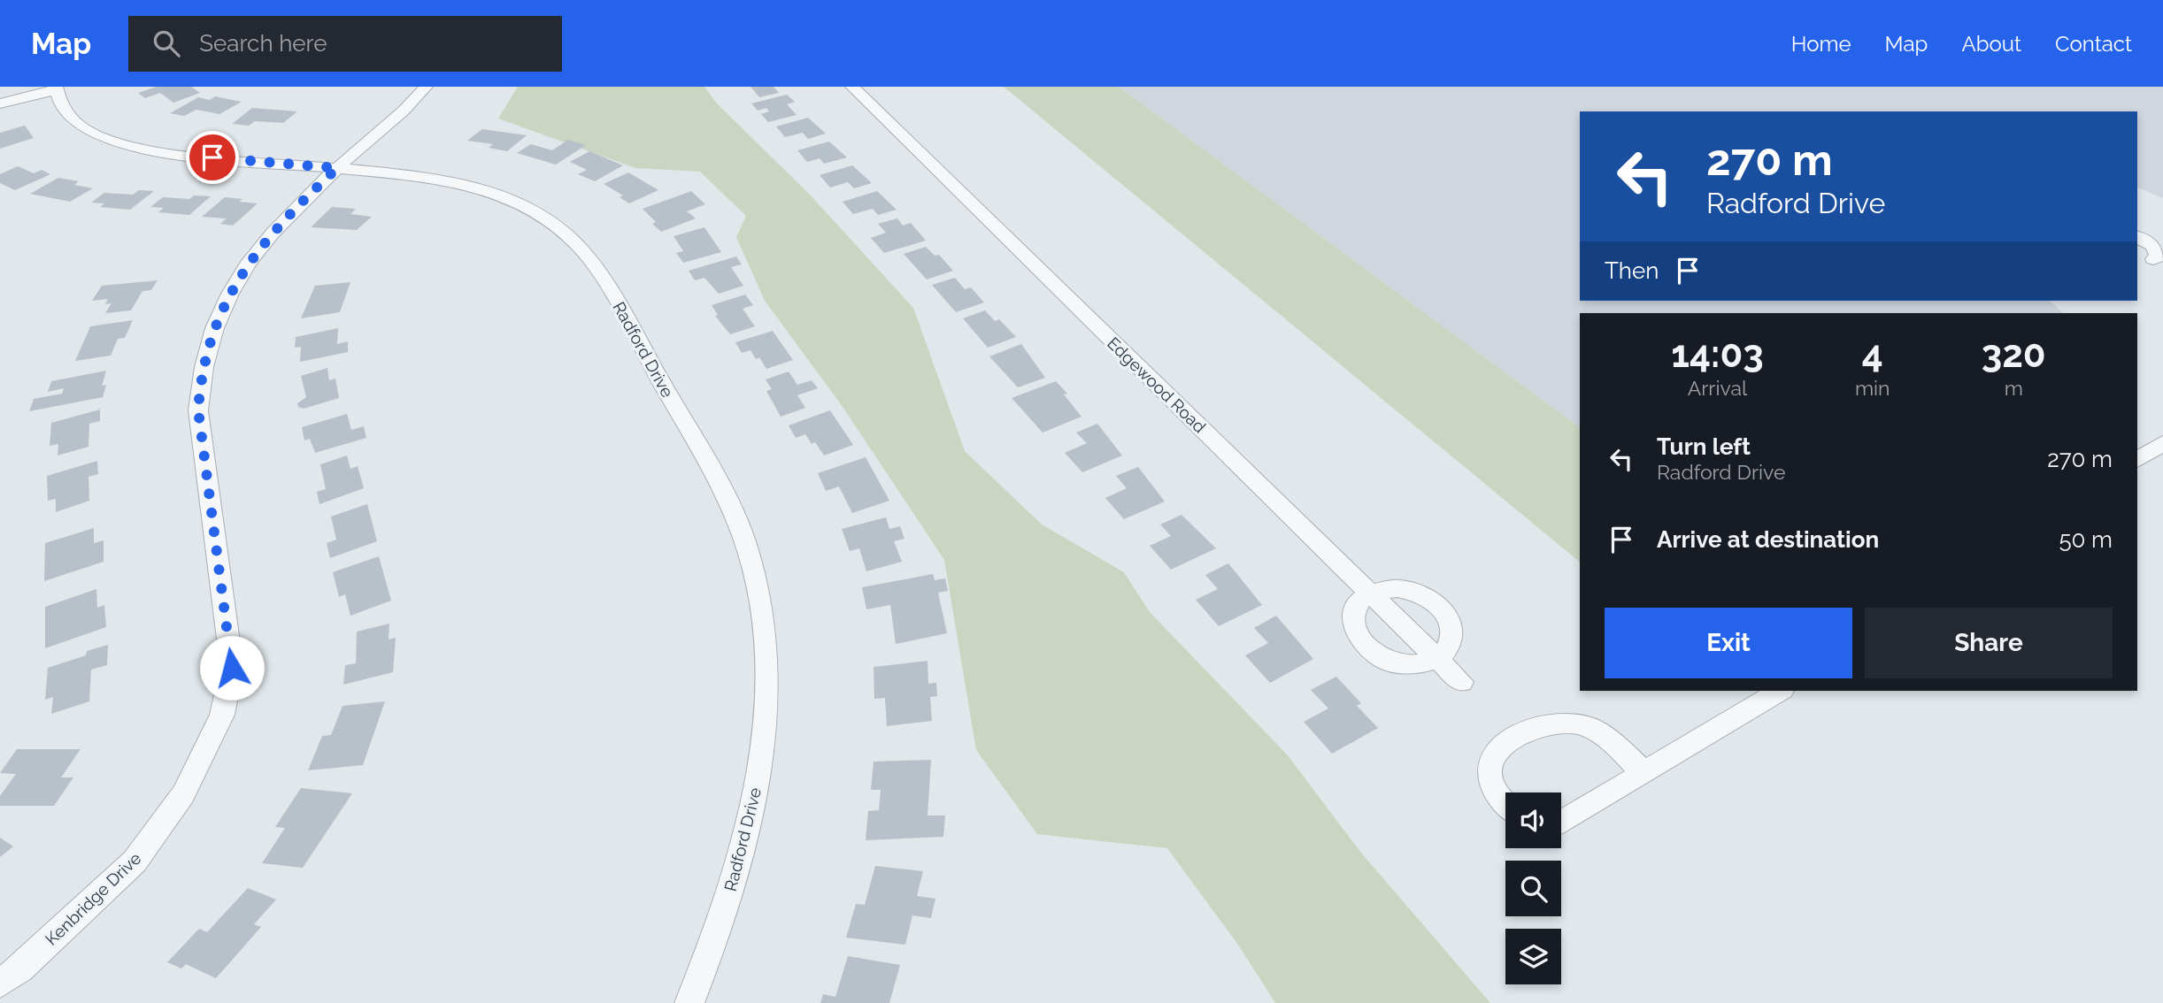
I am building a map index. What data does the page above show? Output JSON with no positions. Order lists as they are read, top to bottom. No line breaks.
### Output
{"streets":{"street":["Radford Drive","Edgewood Road","Kenbridge Drive"]},"crossings":[["Radford Drive","Kenbridge Drive"]],"page":{"header":"Map","search":"Search here","nav":["Home","Map","About","Contact"],"turn":["270 m","Radford Drive"],"then":"Then","eta":["14:03","Arrival","4","min","320","m"],"list":[{"name":"Turn left","note":"Radford Drive","value":"270 m"},{"name":"Arrive at destination","value":"50 m"}],"buttons":["Exit","Share"]}}
